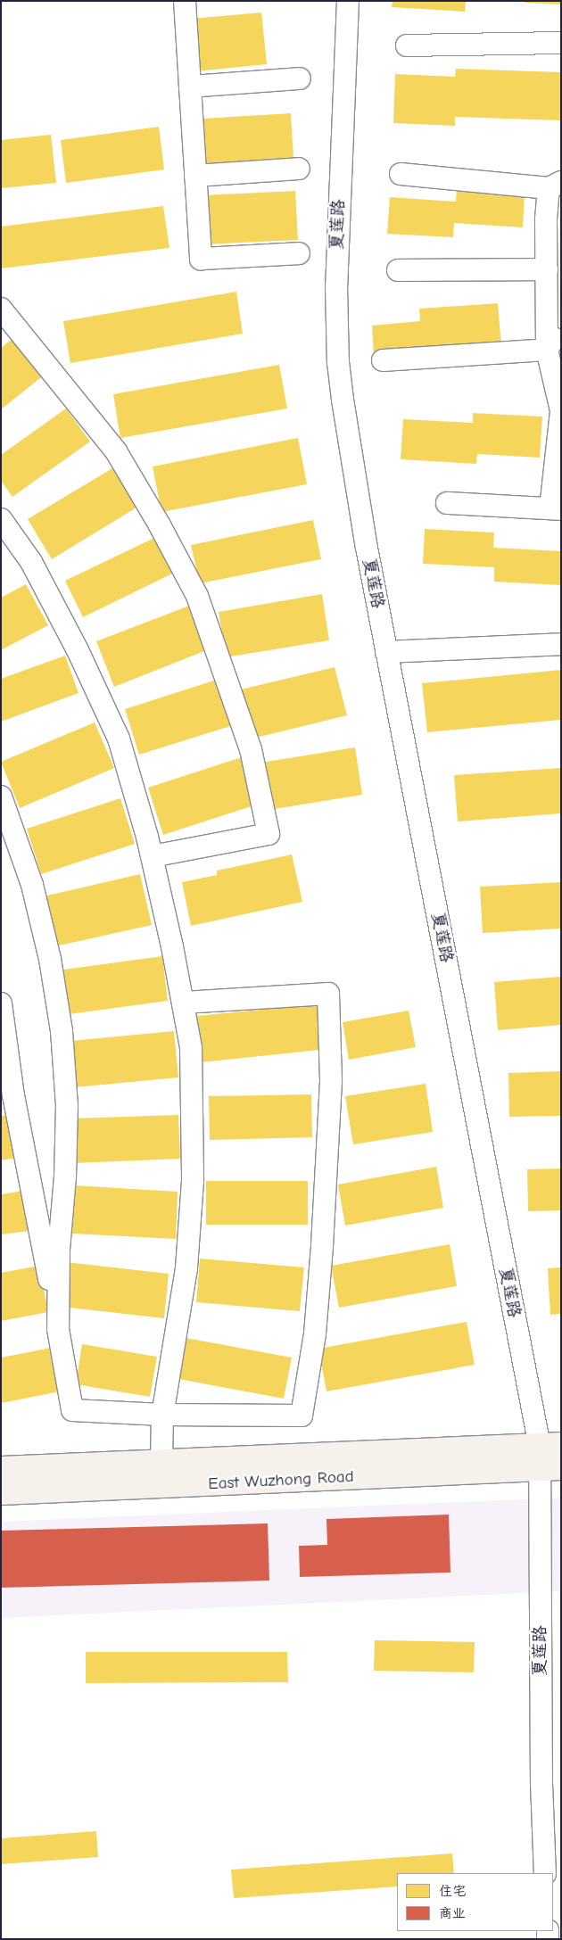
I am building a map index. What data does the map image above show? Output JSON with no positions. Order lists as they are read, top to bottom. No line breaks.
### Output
{"streets":{"main road":["East Wuzhong Road"],"street":["夏莲路"]},"crossings":[["夏莲路","East Wuzhong Road"]],"legend":["住宅","商业"]}
